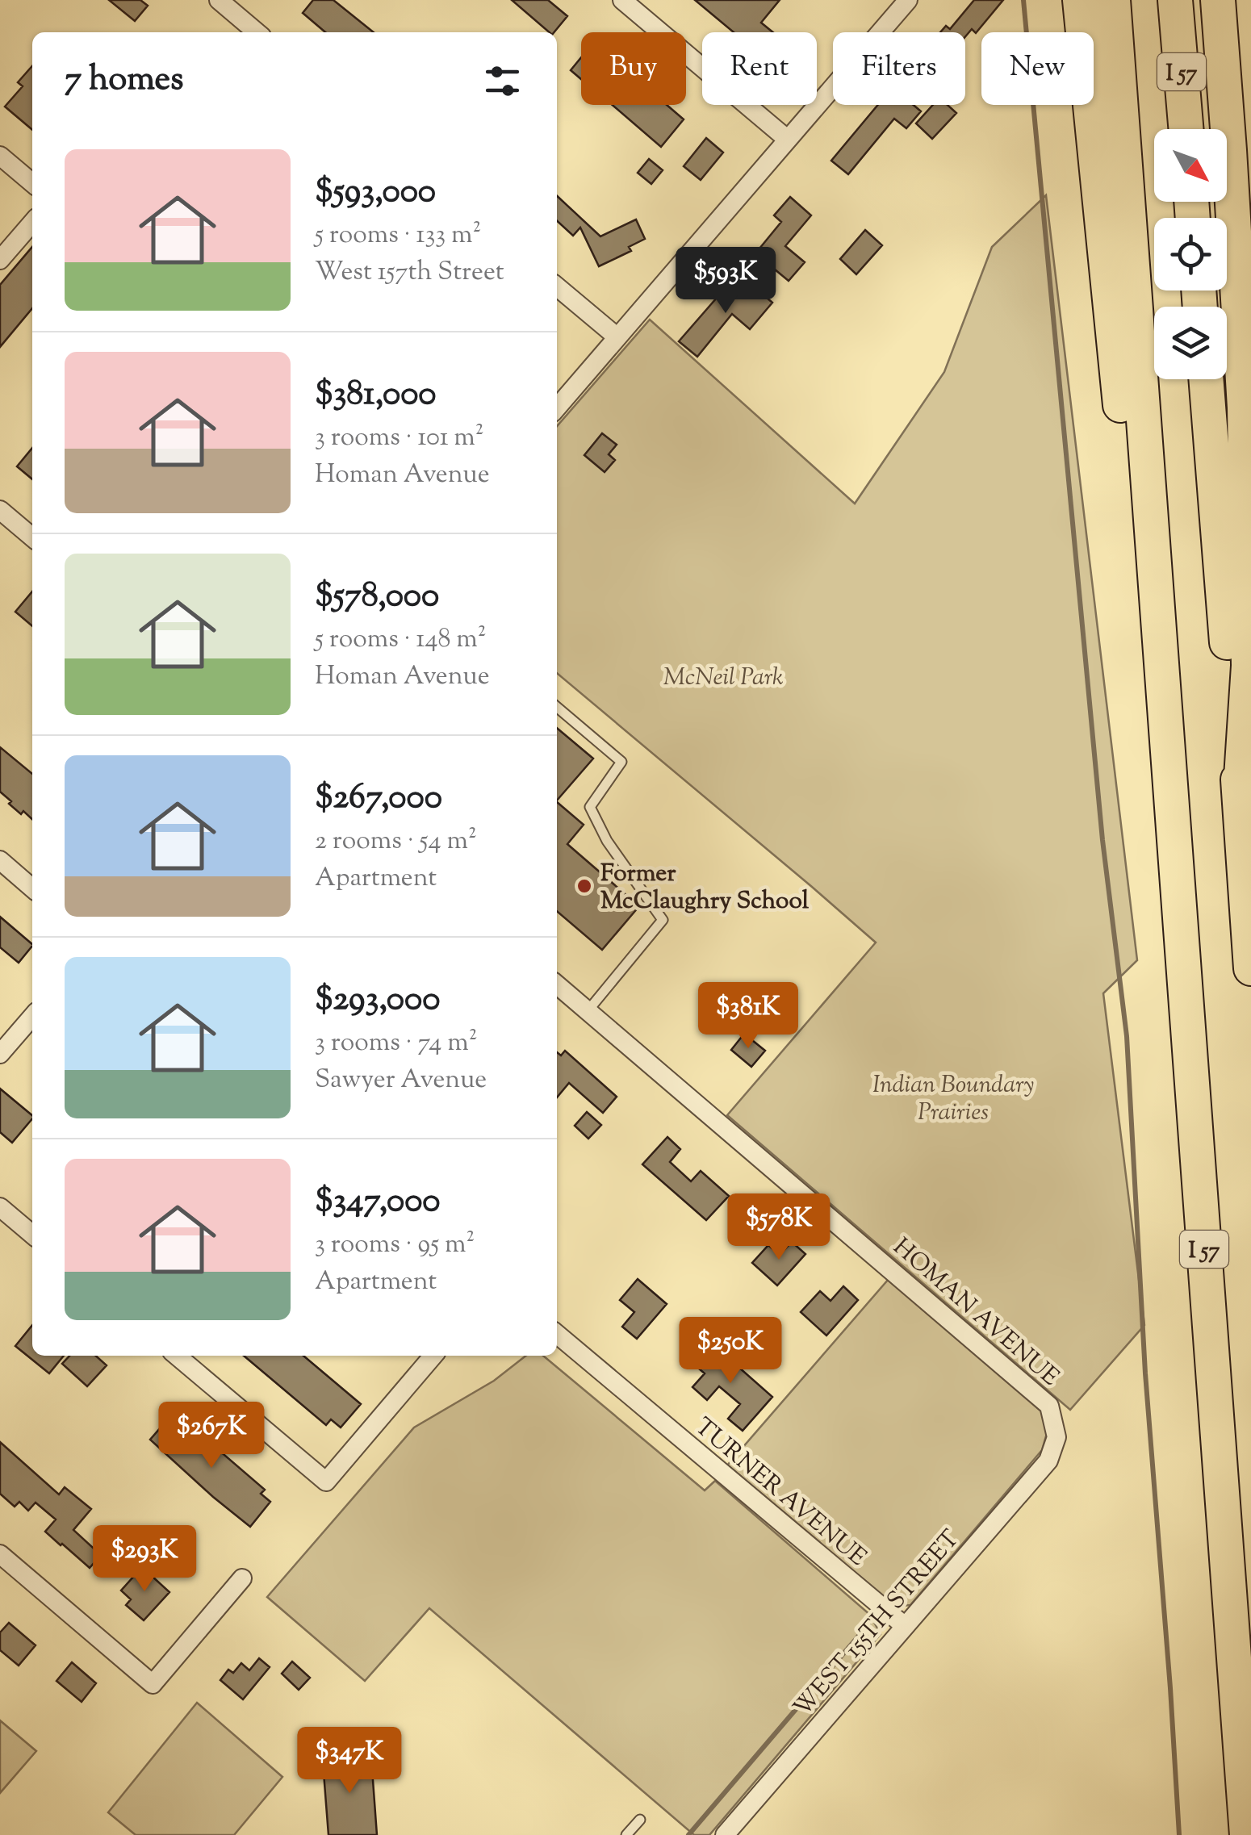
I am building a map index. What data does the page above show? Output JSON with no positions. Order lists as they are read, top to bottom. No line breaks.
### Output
{"streets":{"highway":["I 57"],"street":["HOMAN AVENUE","TURNER AVENUE","WEST 155TH STREET"]},"crossings":[["HOMAN AVENUE","WEST 155TH STREET"],["TURNER AVENUE","WEST 155TH STREET"]],"parks":["McNeil Park","Indian Boundary Prairies"],"places":["Former McClaughry School"],"north":"bottom right","page":{"chip":["Buy","Rent","Filters","New"],"heading":"7 homes","list":[{"name":"$593,000","note":"5 rooms · 133 m² · West 157th Street"},{"name":"$381,000","note":"3 rooms · 101 m² · Homan Avenue"},{"name":"$578,000","note":"5 rooms · 148 m² · Homan Avenue"},{"name":"$267,000","note":"2 rooms · 54 m² · Apartment"},{"name":"$293,000","note":"3 rooms · 74 m² · Sawyer Avenue"},{"name":"$347,000","note":"3 rooms · 95 m² · Apartment"}],"price":["$593K","$381K","$578K","$250K","$267K","$293K","$347K"]}}
